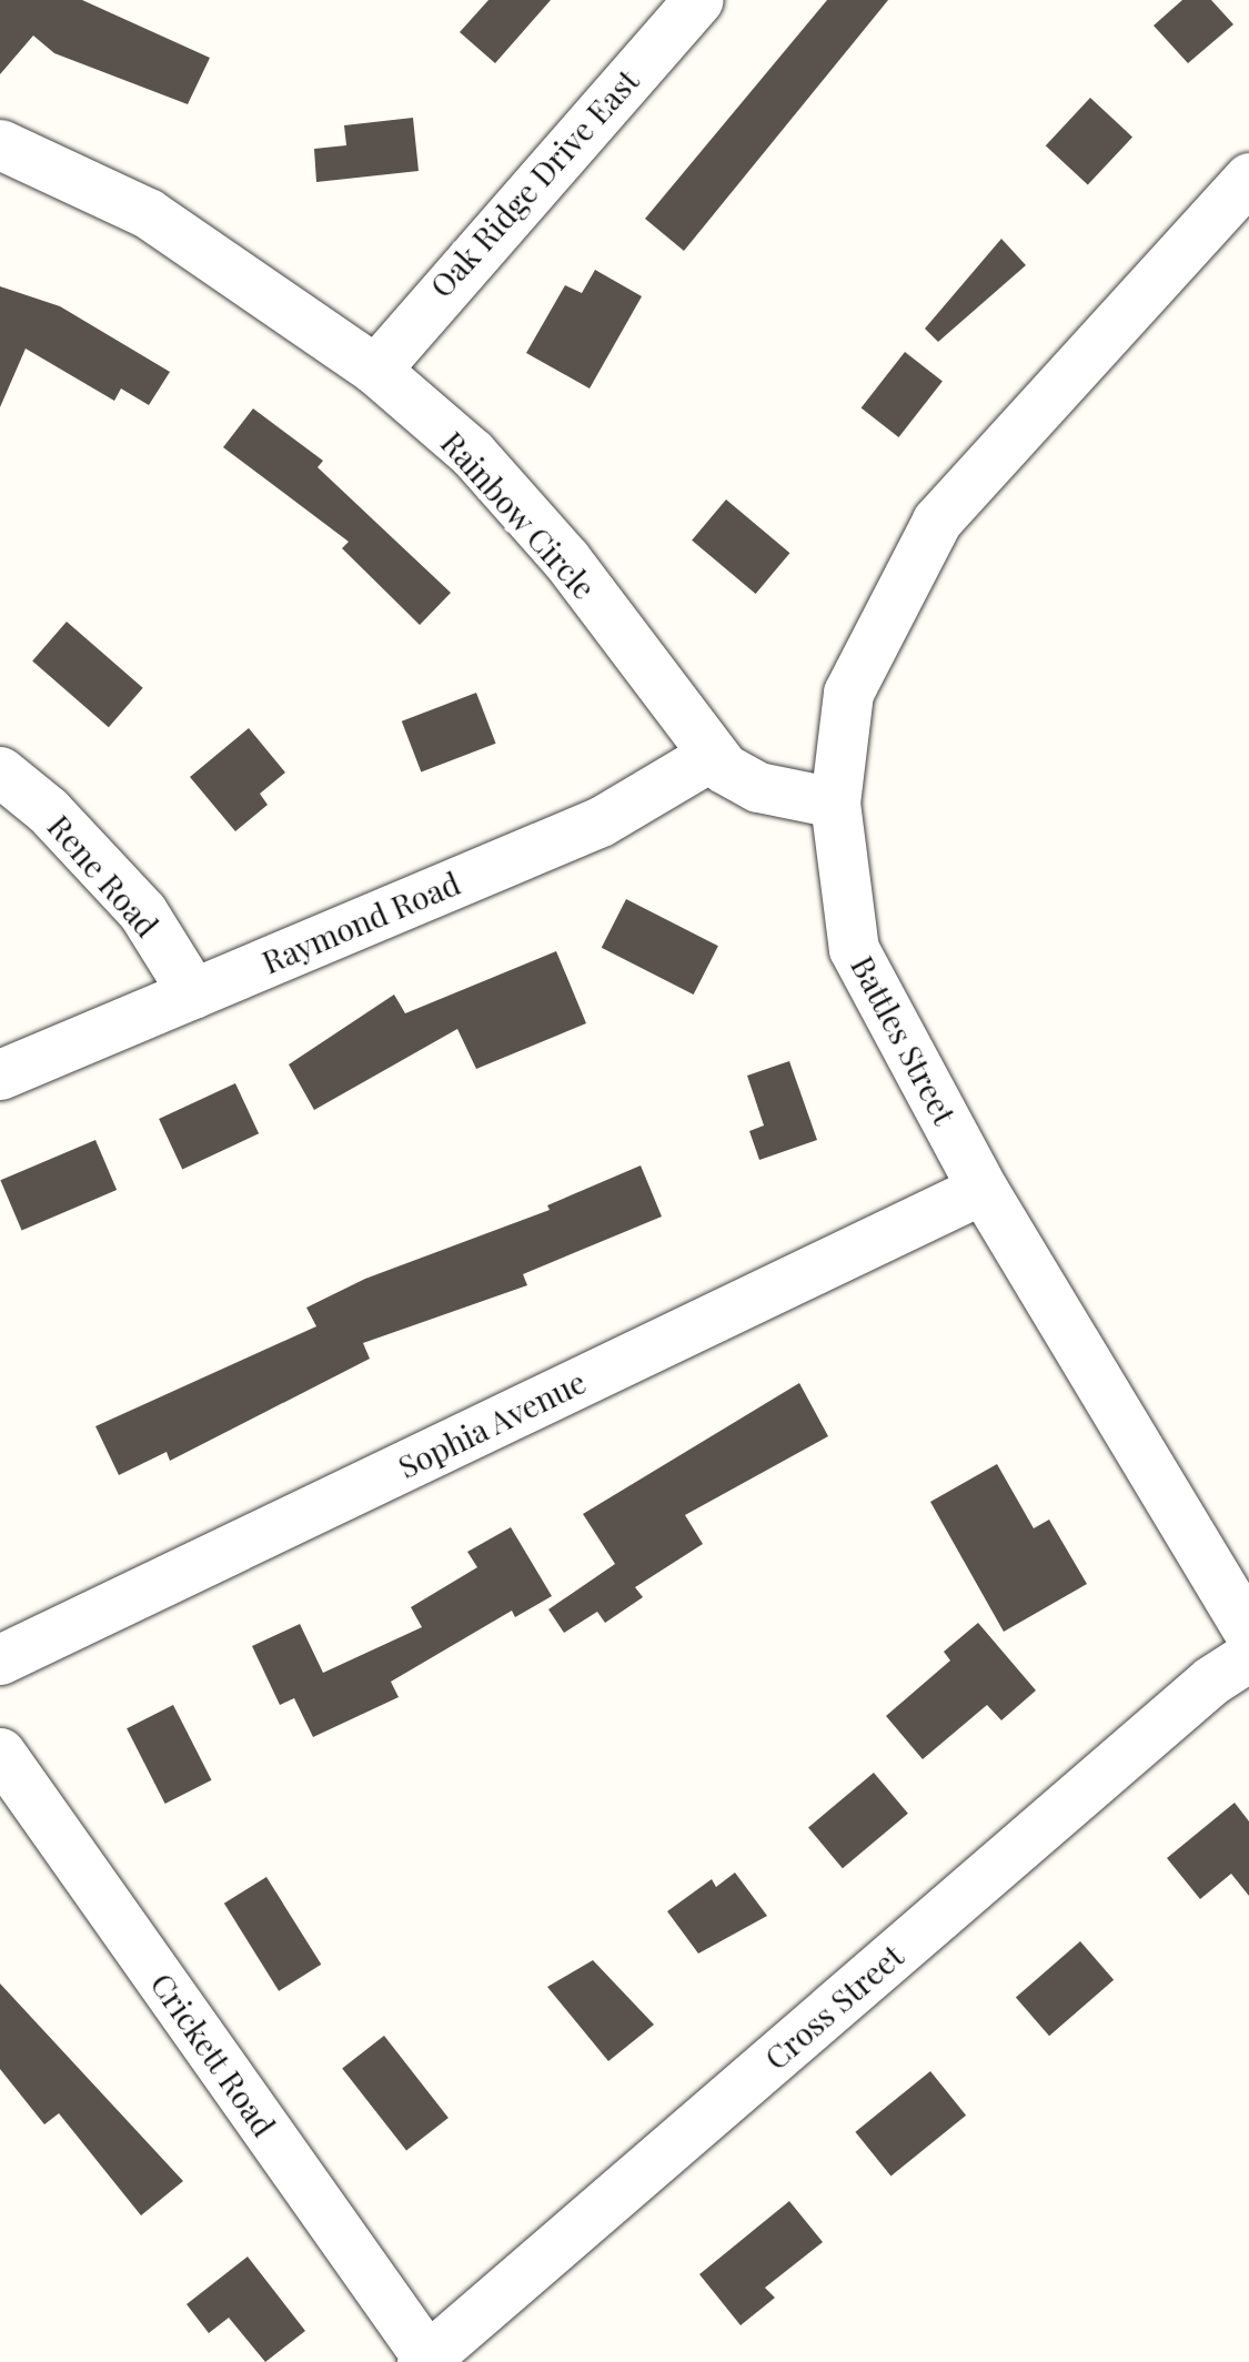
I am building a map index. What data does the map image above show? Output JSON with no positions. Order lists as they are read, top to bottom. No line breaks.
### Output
{"streets":{"street":["Oak Ridge Drive East","Rainbow Circle","Rene Road","Raymond Road","Battles Street","Sophia Avenue","Cross Street","Crickett Road"]},"crossings":[["Oak Ridge Drive East","Rainbow Circle"],["Rainbow Circle","Raymond Road"],["Rainbow Circle","Battles Street"],["Rene Road","Raymond Road"],["Battles Street","Sophia Avenue"],["Cross Street","Crickett Road"]]}
